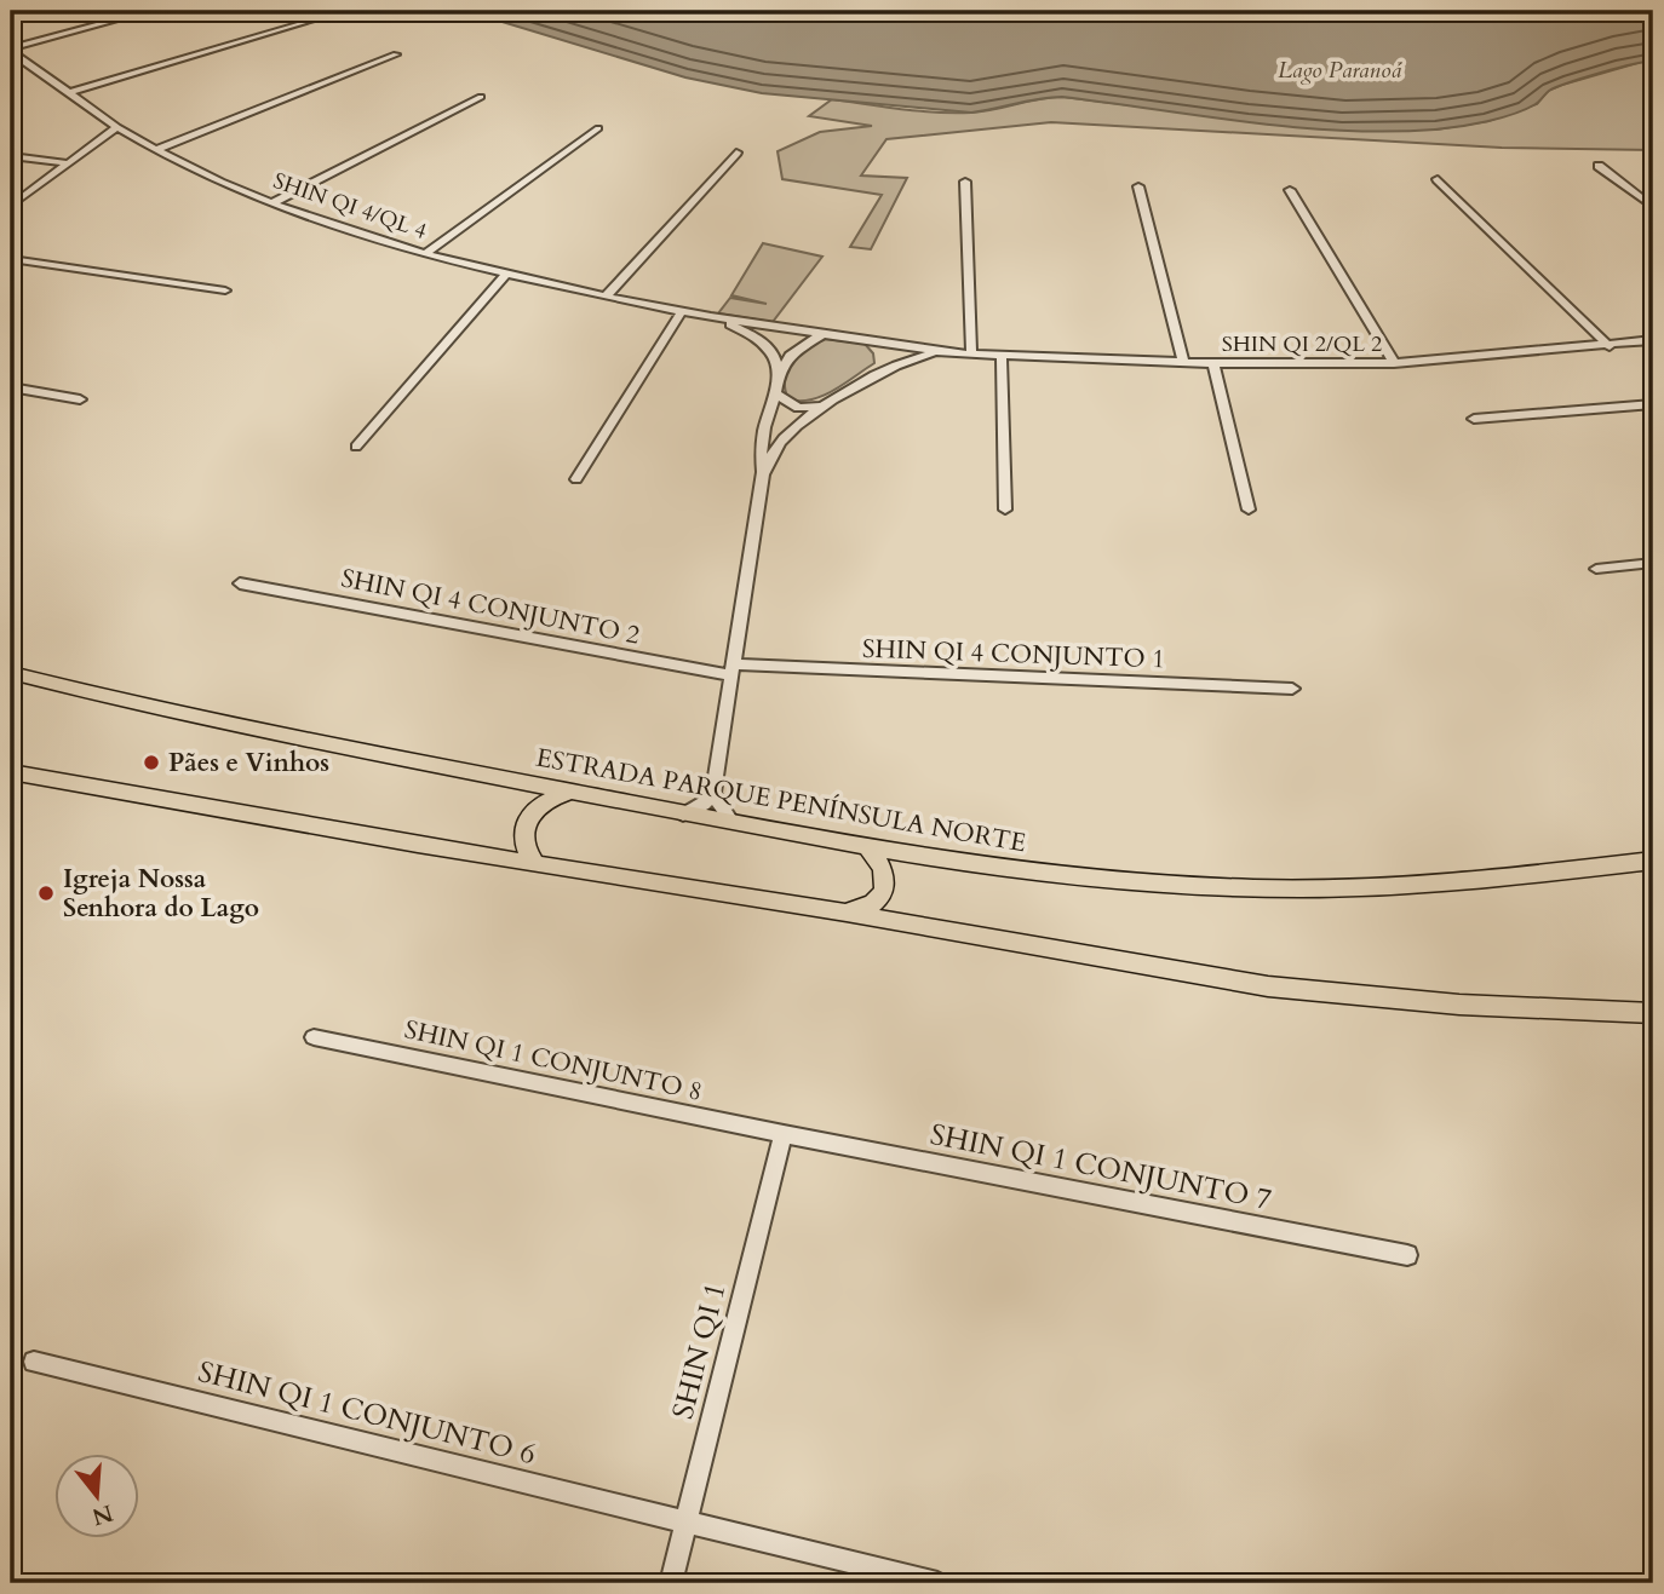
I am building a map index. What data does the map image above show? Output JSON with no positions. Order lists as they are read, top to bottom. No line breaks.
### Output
{"streets":{"main road":["ESTRADA PARQUE PENÍNSULA NORTE"],"street":["SHIN QI 4/QL 4","SHIN QI 2/QL 2","SHIN QI 4 CONJUNTO 2","SHIN QI 4 CONJUNTO 1","SHIN QI 1 CONJUNTO 8","SHIN QI 1 CONJUNTO 7","SHIN QI 1","SHIN QI 1 CONJUNTO 6"]},"crossings":[["SHIN QI 4/QL 4","SHIN QI 2/QL 2"],["SHIN QI 4 CONJUNTO 2","SHIN QI 4 CONJUNTO 1"],["SHIN QI 1 CONJUNTO 8","SHIN QI 1 CONJUNTO 7"],["SHIN QI 1 CONJUNTO 8","SHIN QI 1"],["SHIN QI 1 CONJUNTO 7","SHIN QI 1"],["SHIN QI 1","SHIN QI 1 CONJUNTO 6"]],"water":["Lago Paranoá"],"places":["Pães e Vinhos","Igreja Nossa Senhora do Lago"],"north":"bottom"}
